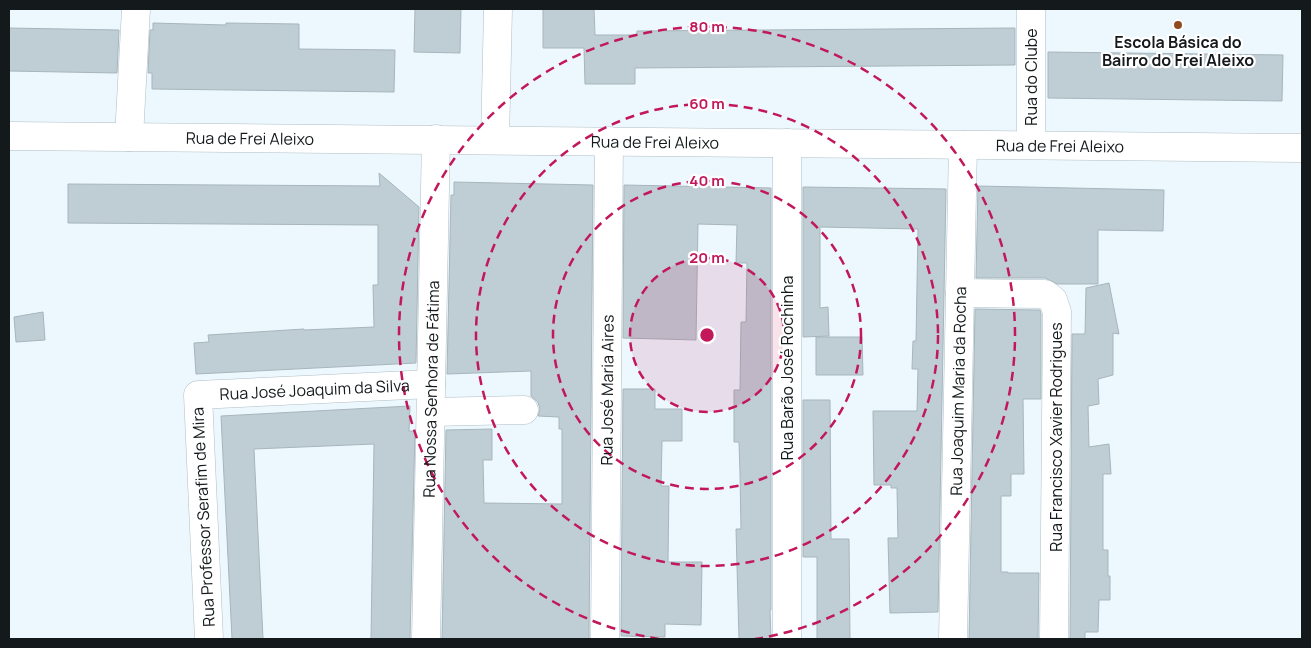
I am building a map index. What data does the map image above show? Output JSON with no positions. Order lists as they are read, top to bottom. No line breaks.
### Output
{"streets":{"street":["Rua do Clube","Rua de Frei Aleixo","Rua Barão José Rochinha","Rua José Joaquim da Silva","Rua Nossa Senhora de Fátima","Rua José Maria Aires","Rua Joaquim Maria da Rocha","Rua Francisco Xavier Rodrigues","Rua Professor Serafim de Mira"]},"crossings":[["Rua do Clube","Rua de Frei Aleixo"],["Rua de Frei Aleixo","Rua Barão José Rochinha"],["Rua de Frei Aleixo","Rua Nossa Senhora de Fátima"],["Rua de Frei Aleixo","Rua José Maria Aires"],["Rua de Frei Aleixo","Rua Joaquim Maria da Rocha"],["Rua José Joaquim da Silva","Rua Nossa Senhora de Fátima"],["Rua José Joaquim da Silva","Rua Professor Serafim de Mira"],["Rua Joaquim Maria da Rocha","Rua Francisco Xavier Rodrigues"]],"places":["Escola Básica do Bairro do Frei Aleixo"],"rings":["80 m","60 m","40 m","20 m"]}
